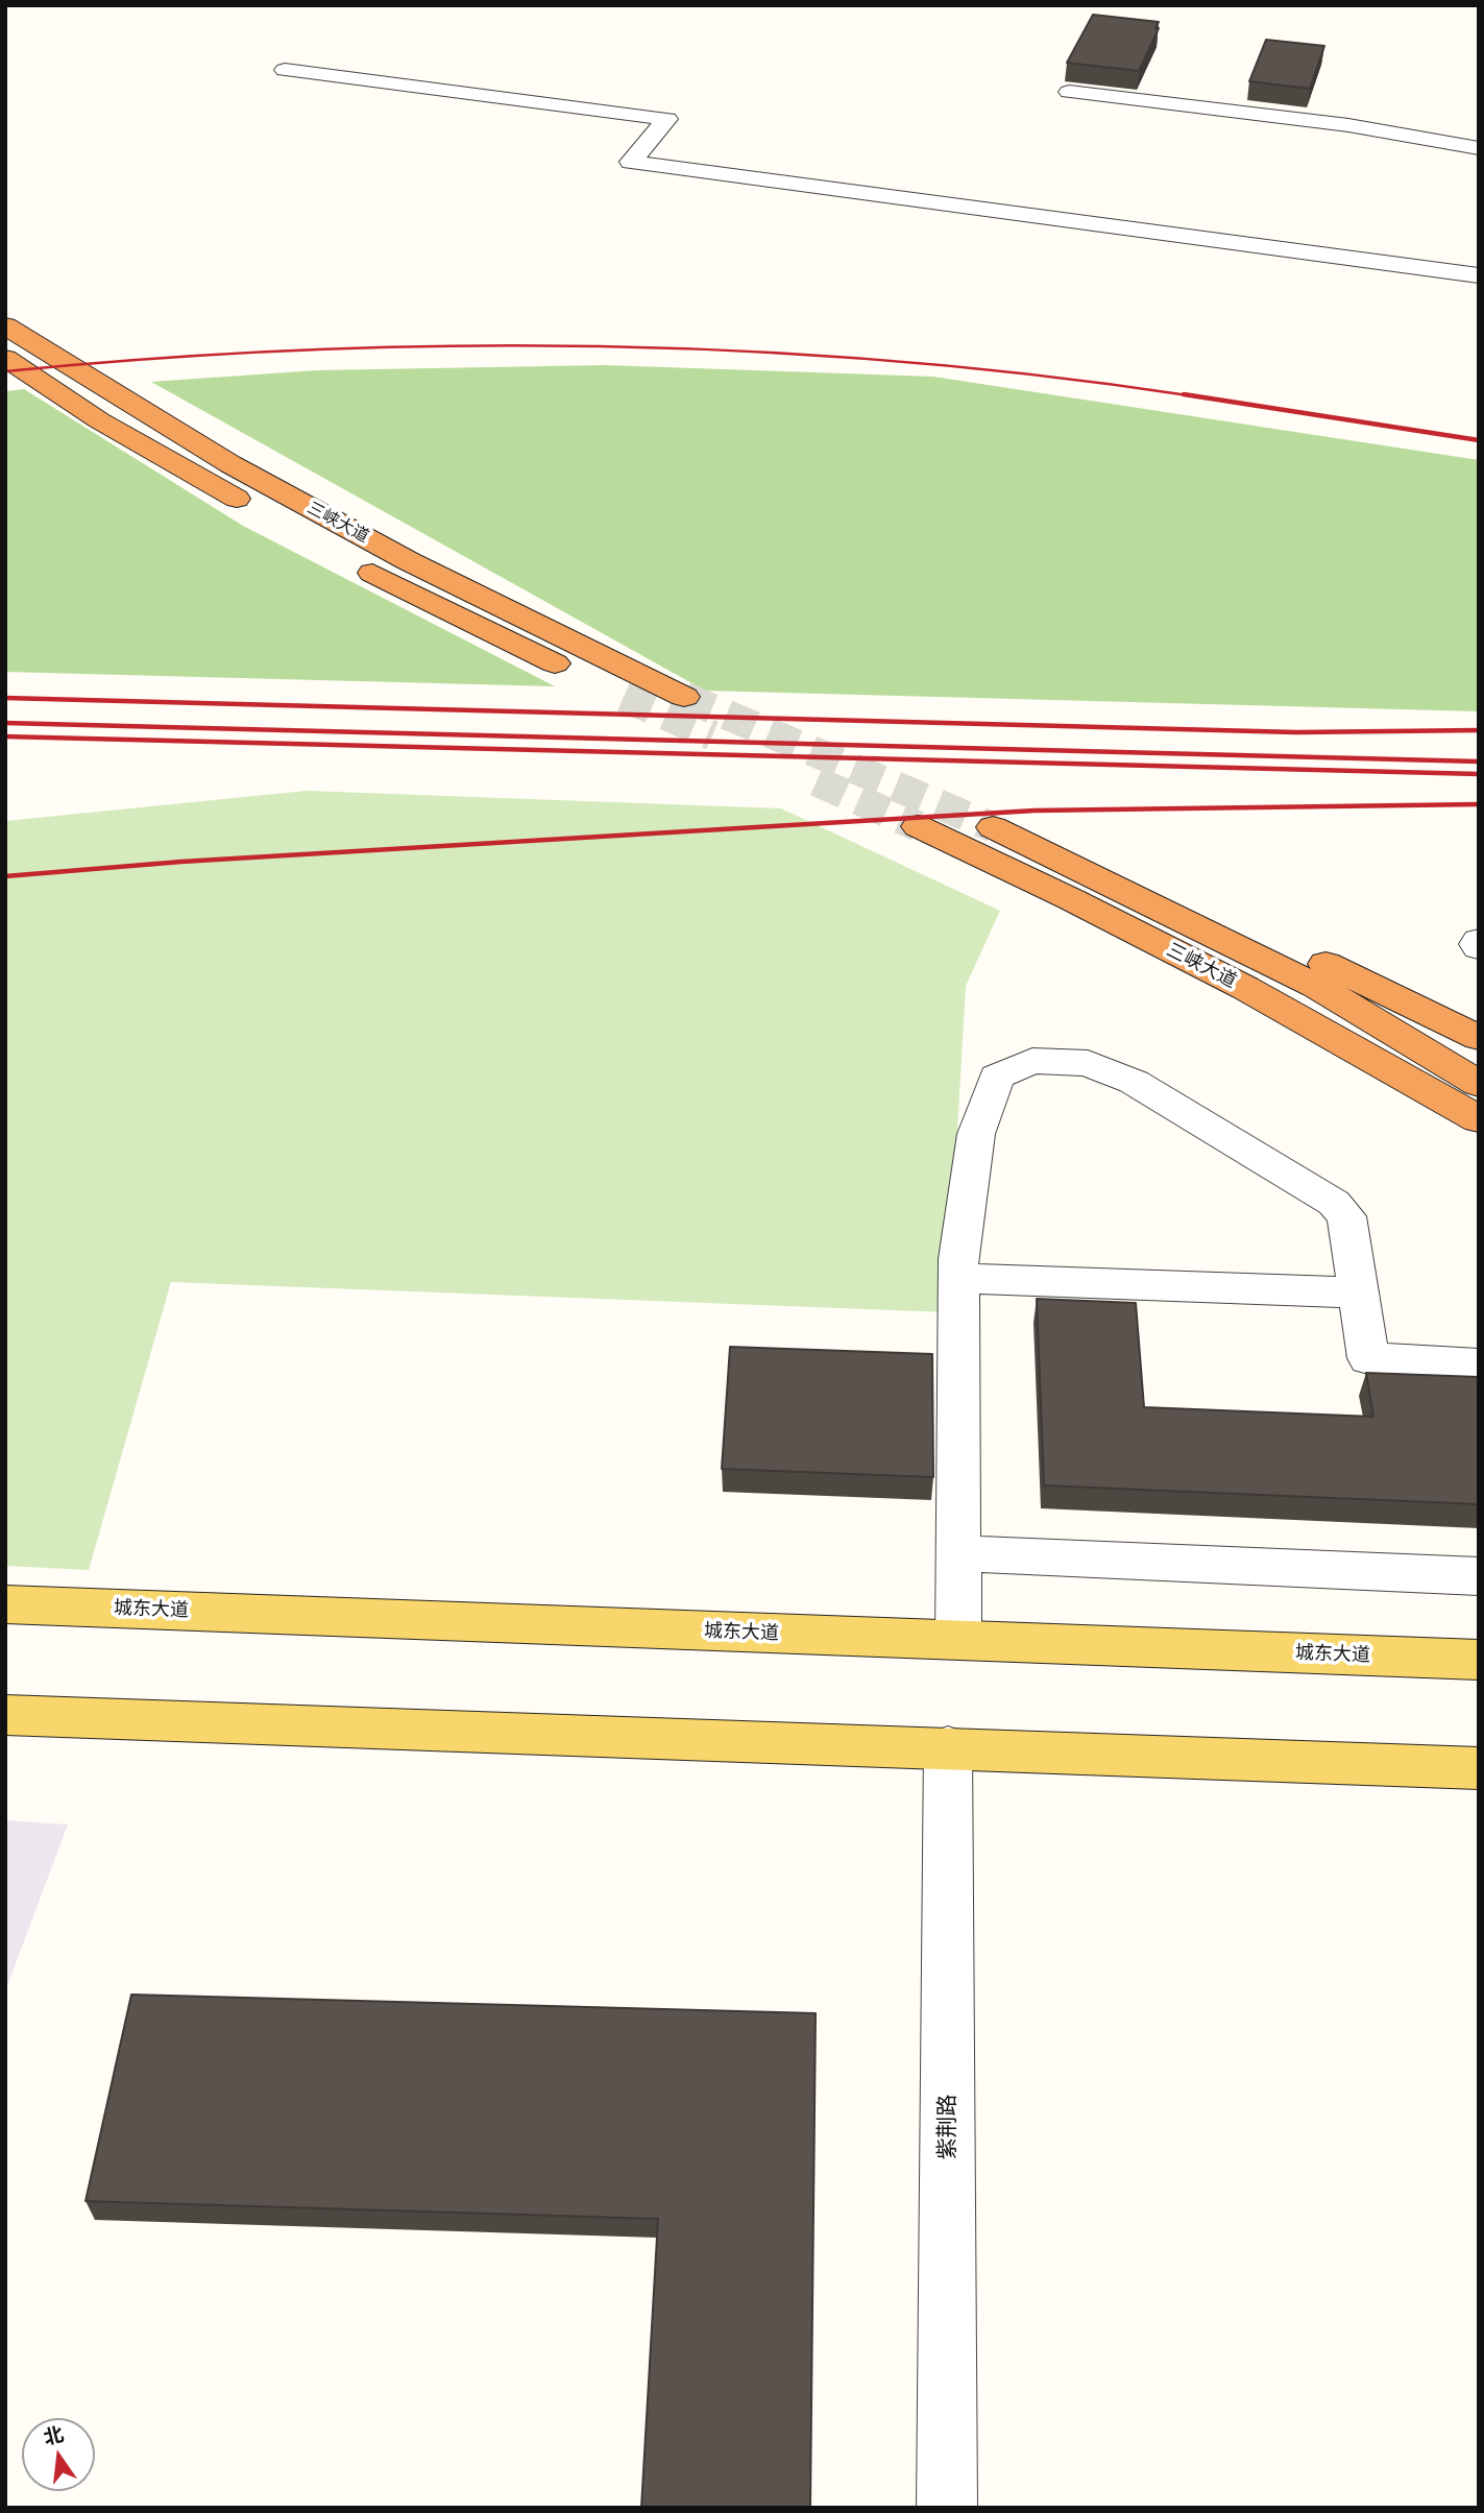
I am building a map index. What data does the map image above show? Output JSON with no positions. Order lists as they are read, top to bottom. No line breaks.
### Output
{"streets":{"highway":["三峡大道"],"main road":["城东大道"],"street":["紫荆路"]},"north":"top"}
